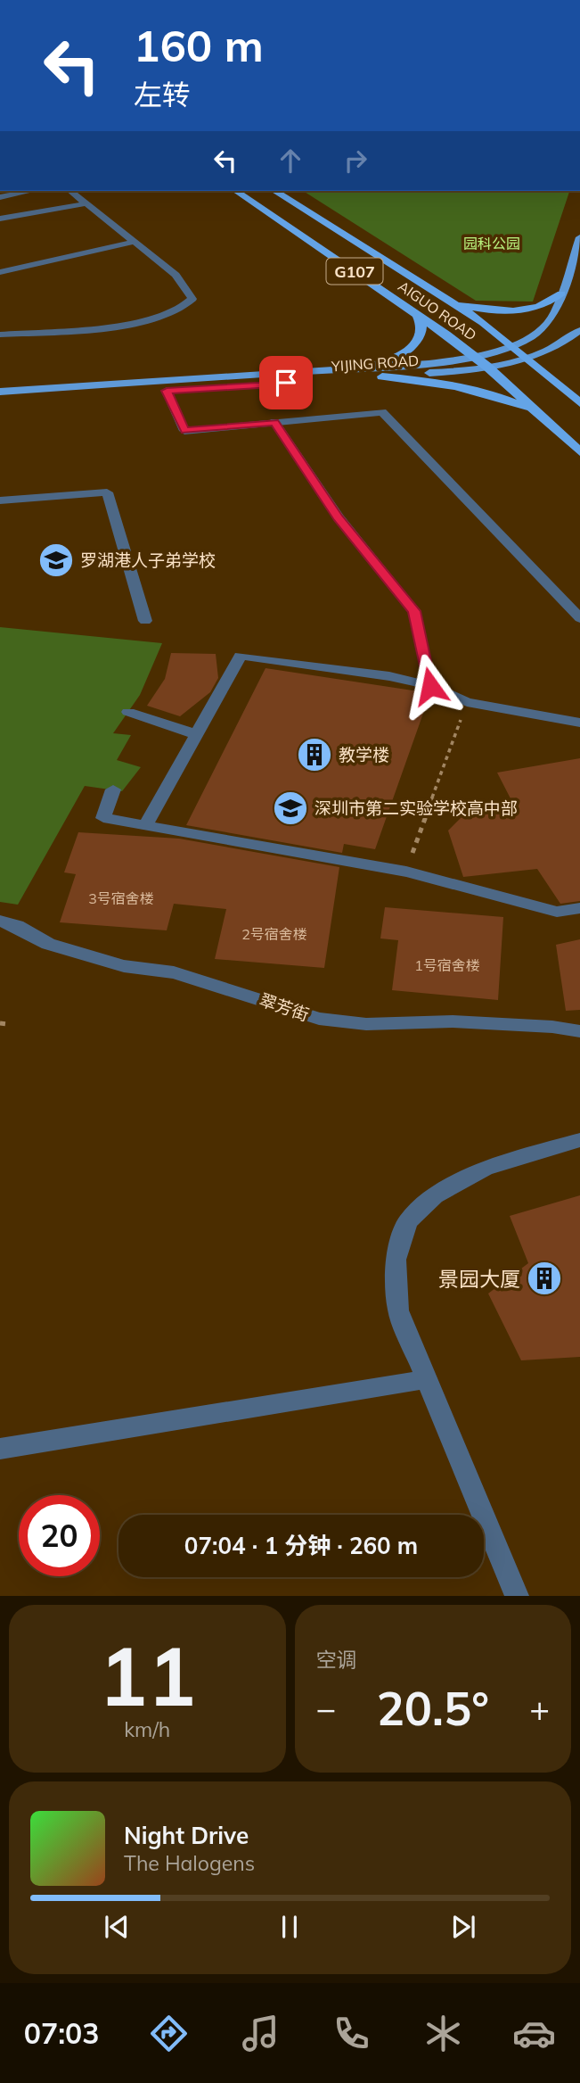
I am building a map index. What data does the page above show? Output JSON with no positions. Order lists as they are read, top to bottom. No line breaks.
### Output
{"streets":{"highway":["G107","AIGUO ROAD"],"main road":["YIJING ROAD"],"street":["翠芳街"]},"crossings":[["AIGUO ROAD","YIJING ROAD"]],"parks":["园科公园"],"places":{"school or university":["罗湖港人子弟学校","深圳市第二实验学校高中部"],"building":["教学楼","景园大厦"]},"house_numbers":["3号宿舍楼","2号宿舍楼","1号宿舍楼"],"page":{"turn":["160 m","左转"],"limit":"20","trip":"07:04 · 1 分钟 · 260 m","tile":[["11","km/h"],"空调"],"heat":["−","20.5°","+"],"song":["Night Drive","The Halogens"],"tabs":"07:03"}}
